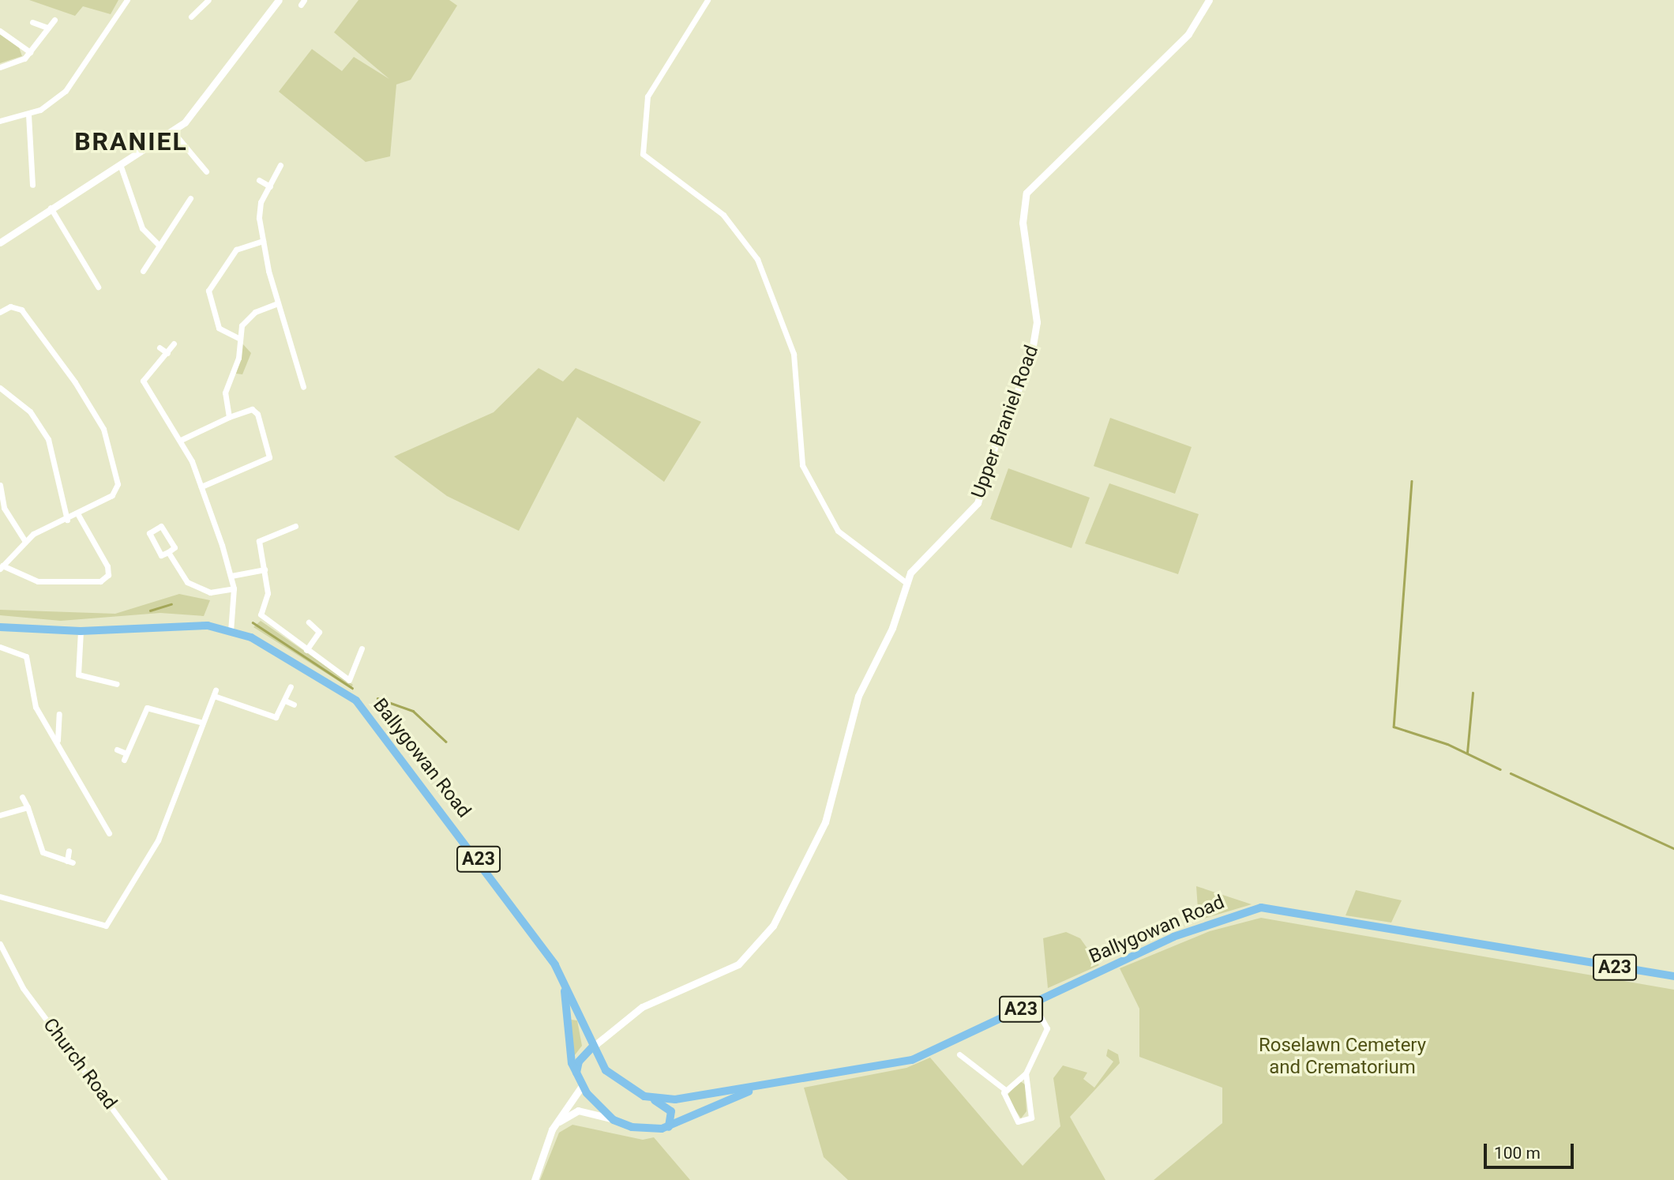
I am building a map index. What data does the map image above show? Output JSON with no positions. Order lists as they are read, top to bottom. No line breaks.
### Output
{"streets":{"main road":["Ballygowan Road","A23"],"street":["Upper Braniel Road","Church Road"]},"crossings":[["Upper Braniel Road","Ballygowan Road"],["Ballygowan Road","A23"]],"districts":["BRANIEL"],"parks":["Roselawn Cemetery and Crematorium"],"scale_bar":"100 m"}
